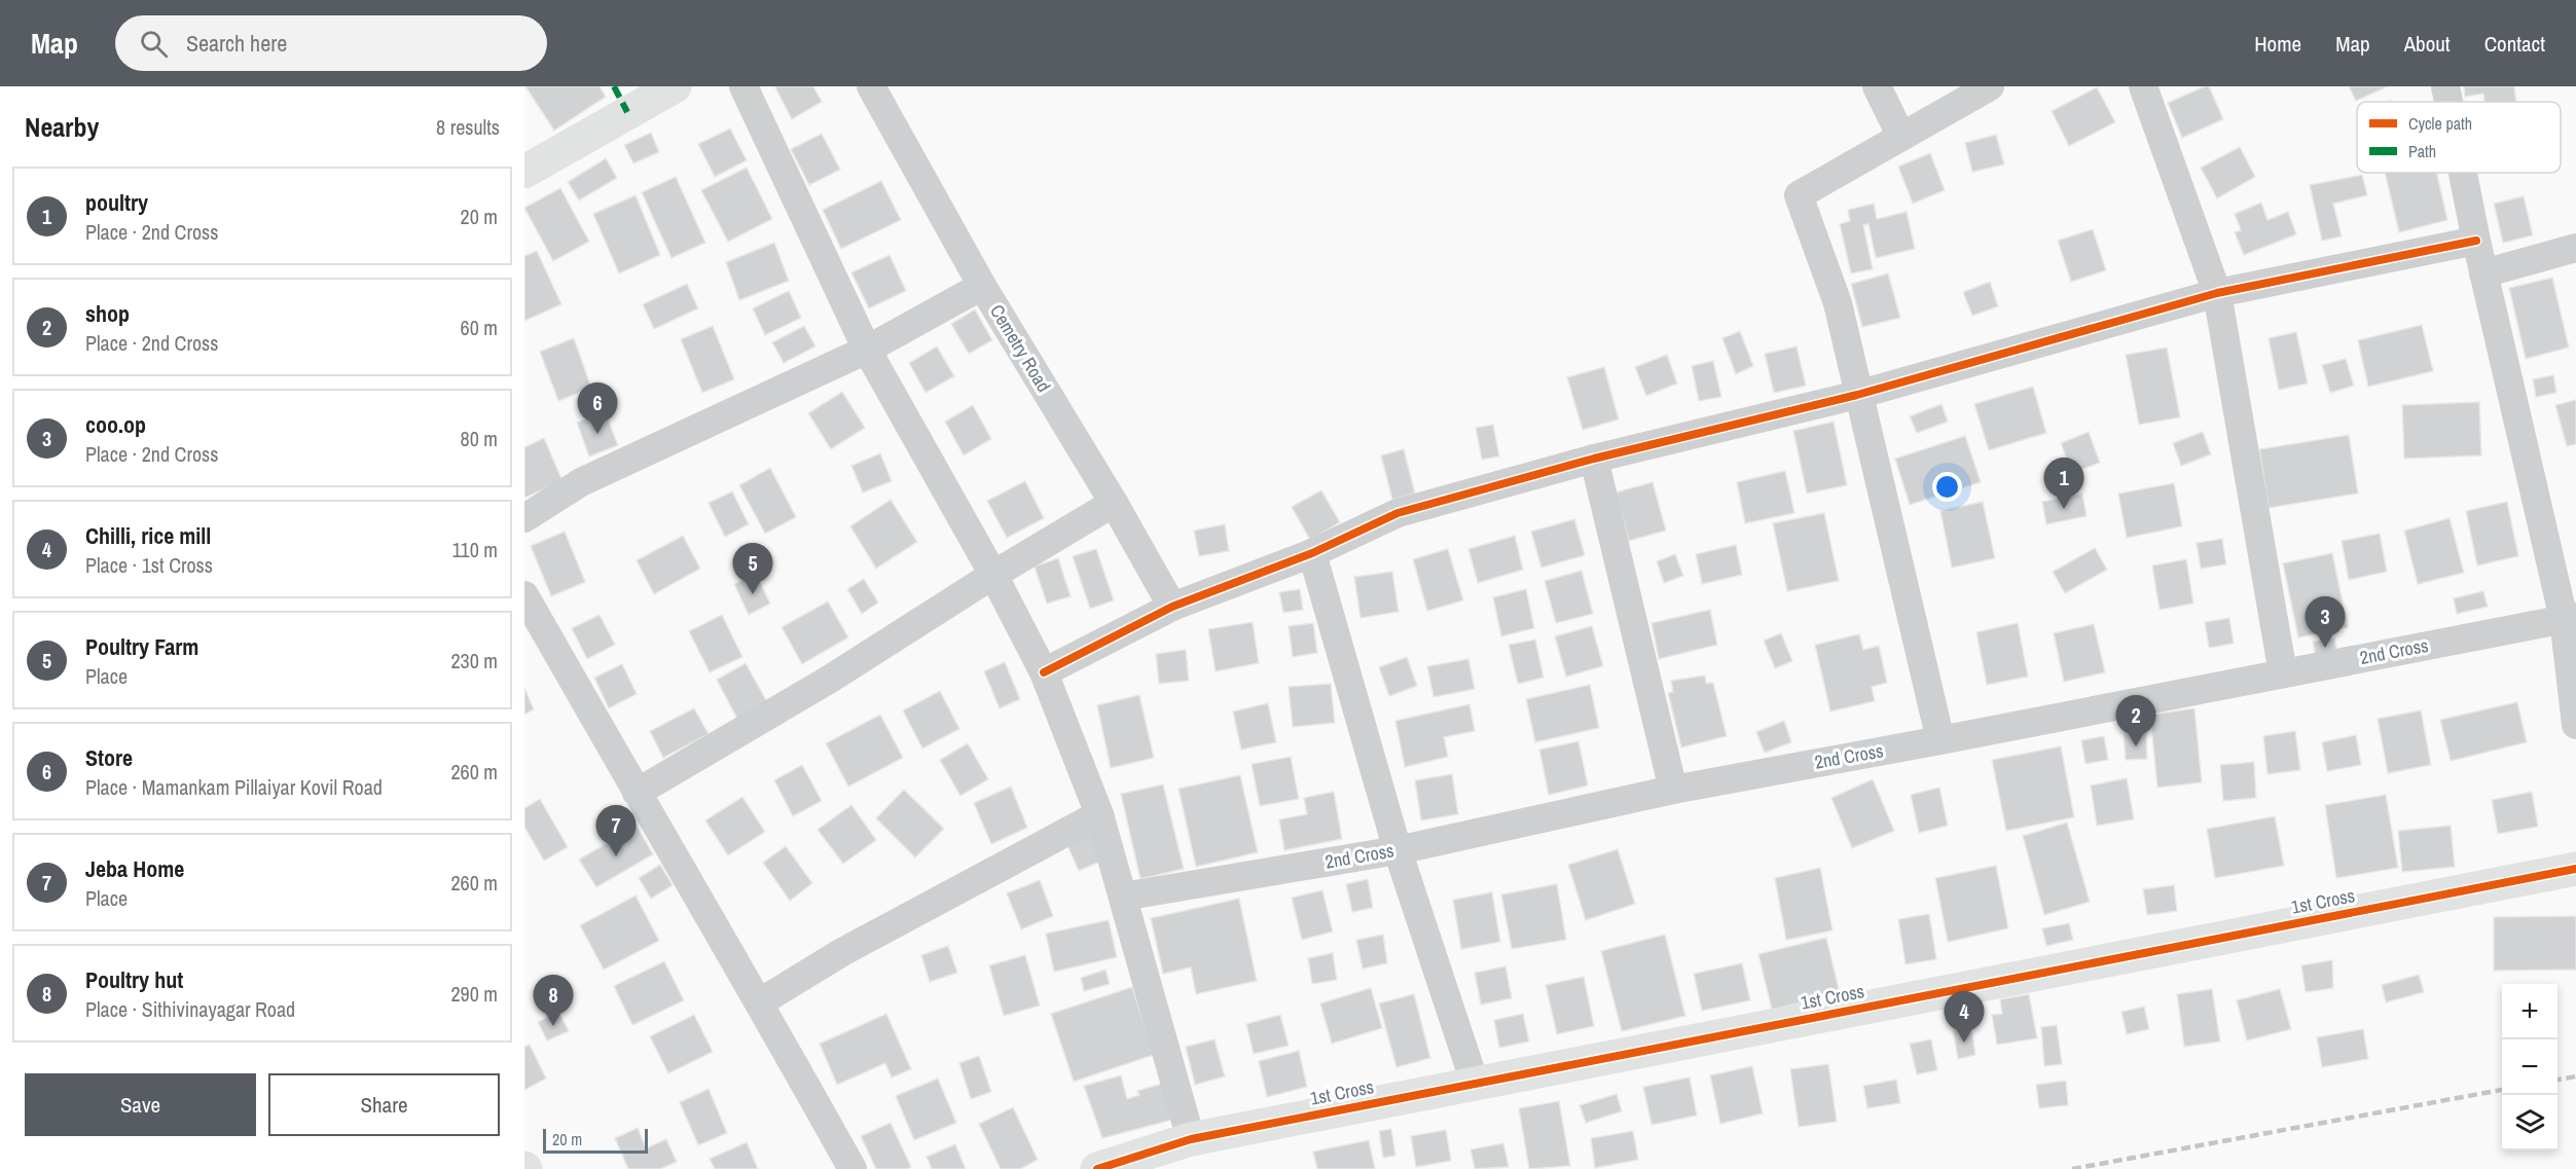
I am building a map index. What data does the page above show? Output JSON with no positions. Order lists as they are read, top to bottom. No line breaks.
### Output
{"streets":{"street":["Cemetry Road","2nd Cross","1st Cross"]},"legend":["Cycle path","Path"],"scale_bar":"20 m","page":{"header":"Map","search":"Search here","nav":["Home","Map","About","Contact"],"heading":["Nearby","8 results"],"list":[{"mark":"1","name":"poultry","note":"Place · 2nd Cross","value":"20 m"},{"mark":"2","name":"shop","note":"Place · 2nd Cross","value":"60 m"},{"mark":"3","name":"coo.op","note":"Place · 2nd Cross","value":"80 m"},{"mark":"4","name":"Chilli, rice mill","note":"Place · 1st Cross","value":"110 m"},{"mark":"5","name":"Poultry Farm","note":"Place","value":"230 m"},{"mark":"6","name":"Store","note":"Place · Mamankam Pillaiyar Kovil Road","value":"260 m"},{"mark":"7","name":"Jeba Home","note":"Place","value":"260 m"},{"mark":"8","name":"Poultry hut","note":"Place · Sithivinayagar Road","value":"290 m"}],"pins":["6","1","5","3","2","7","8","4"],"map_buttons":["+","−"],"buttons":["Save","Share"],"scale":"20 m"}}
